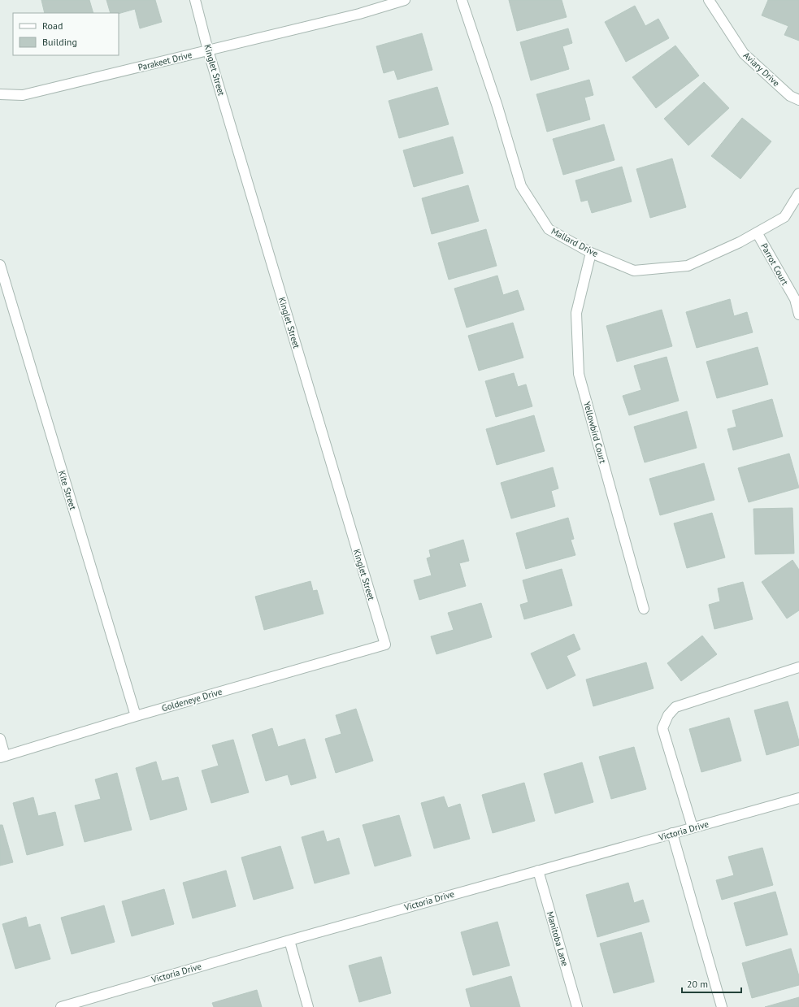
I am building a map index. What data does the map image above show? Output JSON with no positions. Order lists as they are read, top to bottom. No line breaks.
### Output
{"streets":{"street":["Parakeet Drive","Aviary Drive","Kinglet Street","Mallard Drive","Parrot Court","Yellowbird Court","Kite Street","Goldeneye Drive","Victoria Drive","Manitoba Lane"]},"crossings":[["Parakeet Drive","Kinglet Street"],["Kinglet Street","Goldeneye Drive"],["Mallard Drive","Parrot Court"],["Mallard Drive","Yellowbird Court"],["Kite Street","Goldeneye Drive"],["Victoria Drive","Manitoba Lane"]],"legend":["Road","Building"],"scale_bar":"20 m"}
